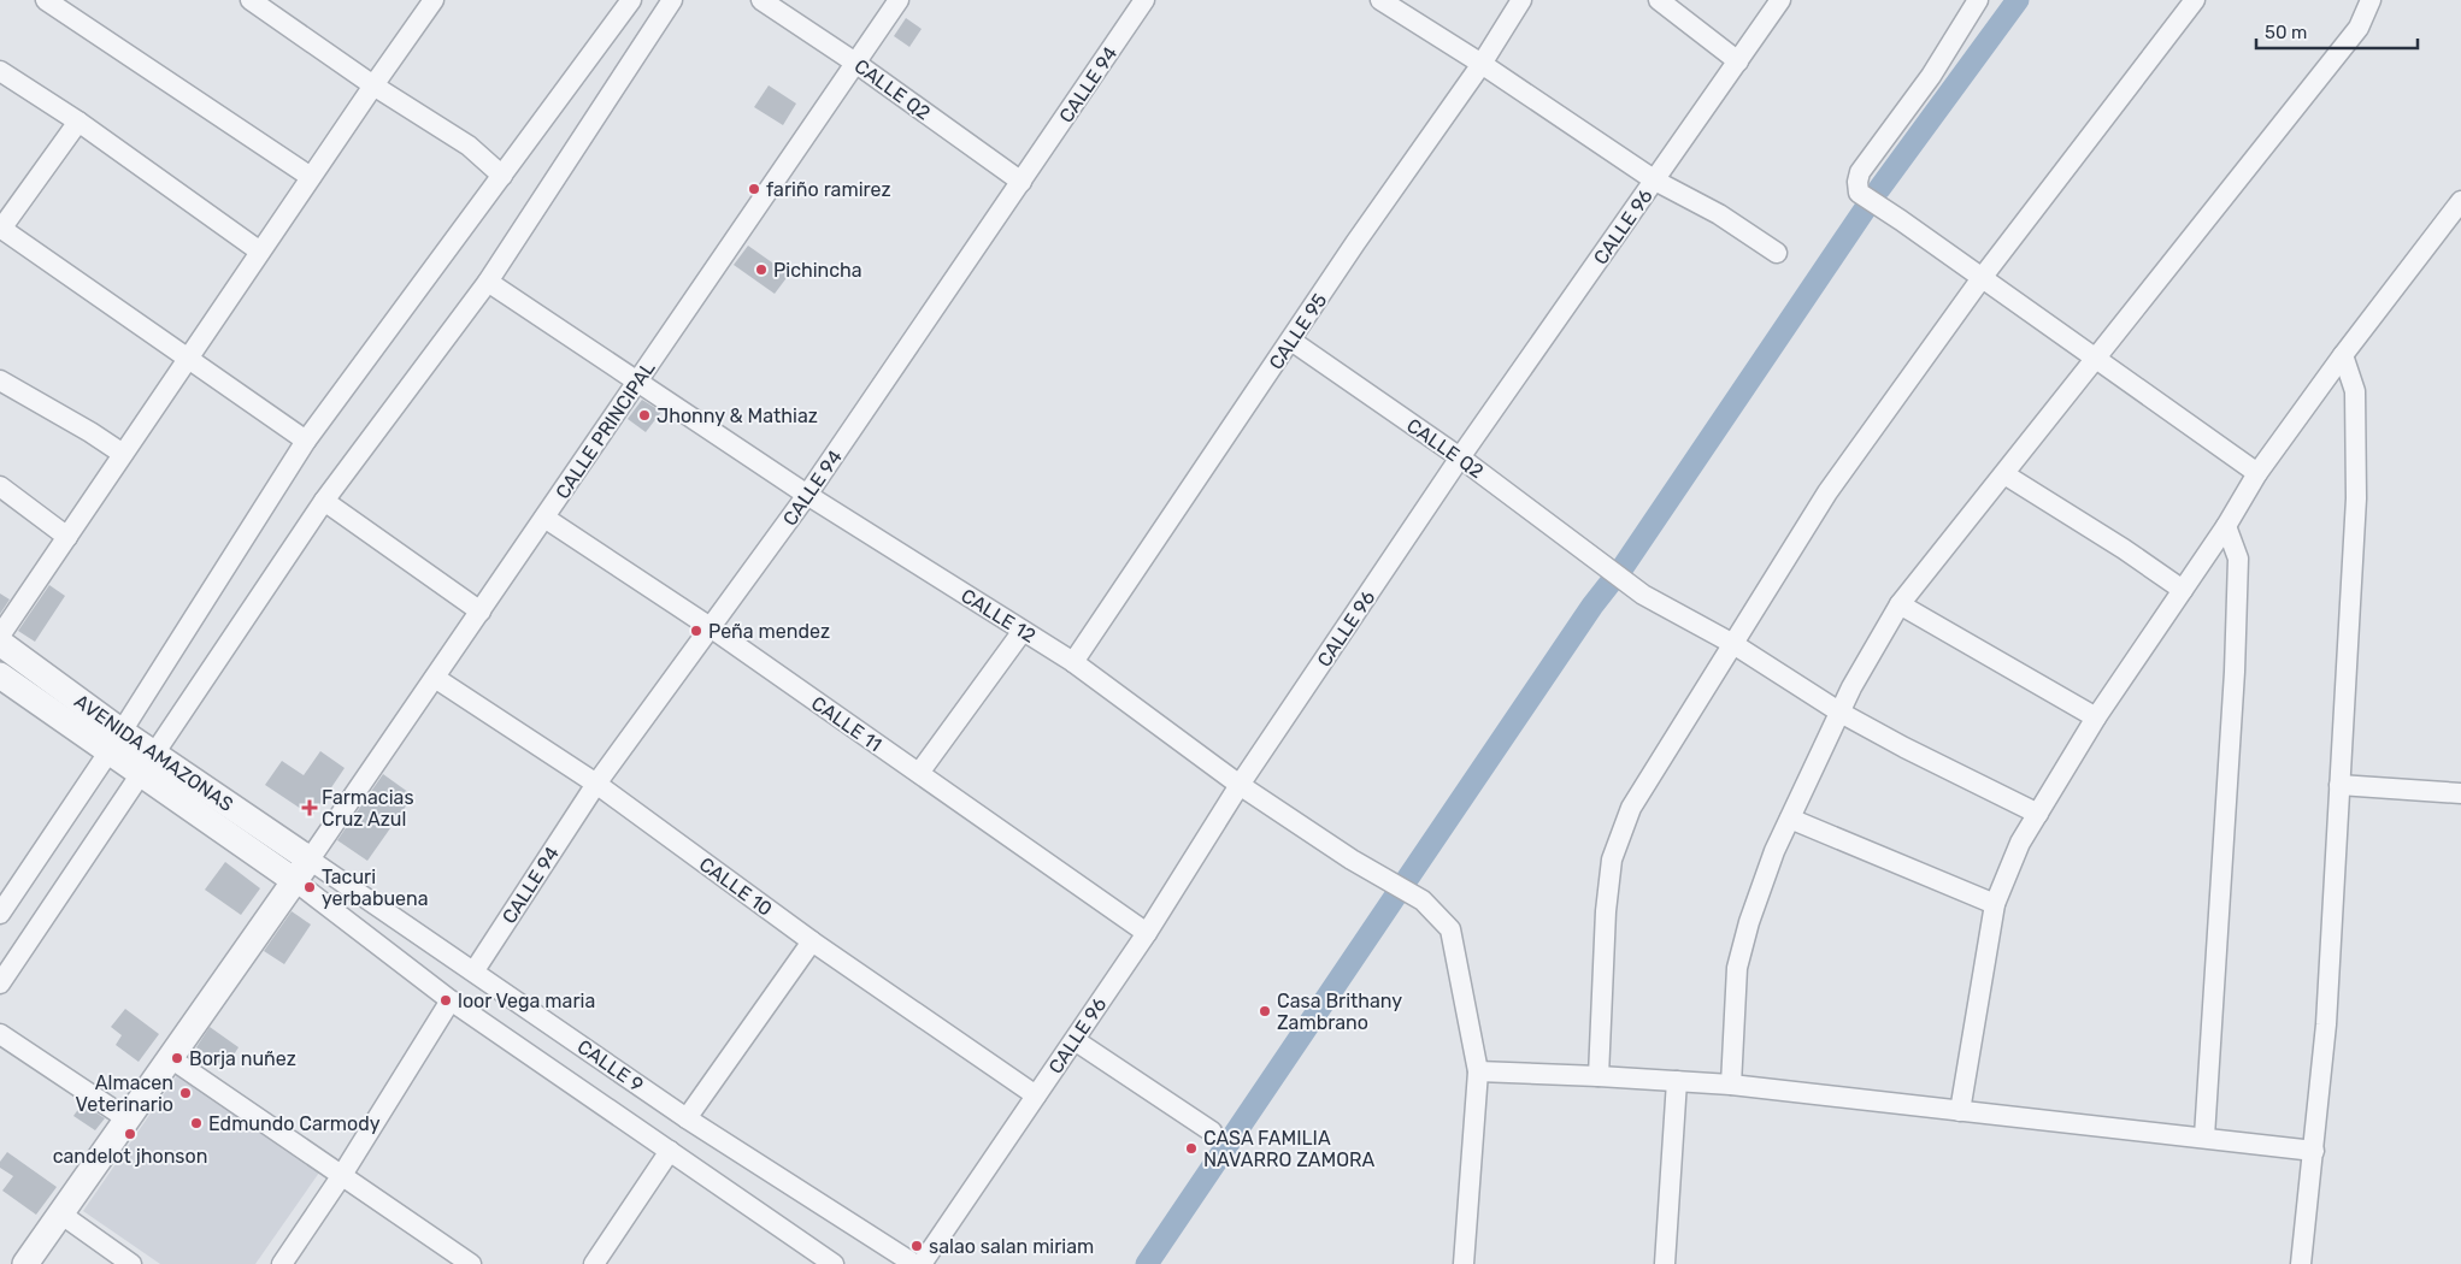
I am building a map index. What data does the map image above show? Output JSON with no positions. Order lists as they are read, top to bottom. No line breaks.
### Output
{"streets":{"street":["CALLE 94","CALLE Q2","CALLE 96","CALLE 95","CALLE PRINCIPAL","CALLE 12","CALLE 11","AVENIDA AMAZONAS","CALLE 10","CALLE 9"]},"crossings":[["CALLE 94","CALLE Q2"],["CALLE 94","CALLE 12"],["CALLE 94","CALLE 11"],["CALLE 94","CALLE 10"],["CALLE 94","CALLE 9"],["CALLE Q2","CALLE 96"],["CALLE Q2","CALLE 95"],["CALLE Q2","CALLE PRINCIPAL"],["CALLE 96","CALLE 12"],["CALLE 96","CALLE 11"],["CALLE 96","CALLE 10"],["CALLE 95","CALLE 12"],["CALLE PRINCIPAL","CALLE 12"],["CALLE PRINCIPAL","CALLE 11"],["CALLE PRINCIPAL","AVENIDA AMAZONAS"],["CALLE PRINCIPAL","CALLE 10"],["CALLE PRINCIPAL","CALLE 9"],["AVENIDA AMAZONAS","CALLE 9"]],"places":{"other":["fariño ramirez","Pichincha","Jhonny & Mathiaz","Peña mendez","Tacuri yerbabuena","loor Vega maria","Casa Brithany Zambrano","Borja nuñez","Almacen Veterinario","Edmundo Carmody","candelot jhonson","CASA FAMILIA NAVARRO ZAMORA","salao salan miriam"],"health":["Farmacias Cruz Azul"]},"scale_bar":"50 m"}
